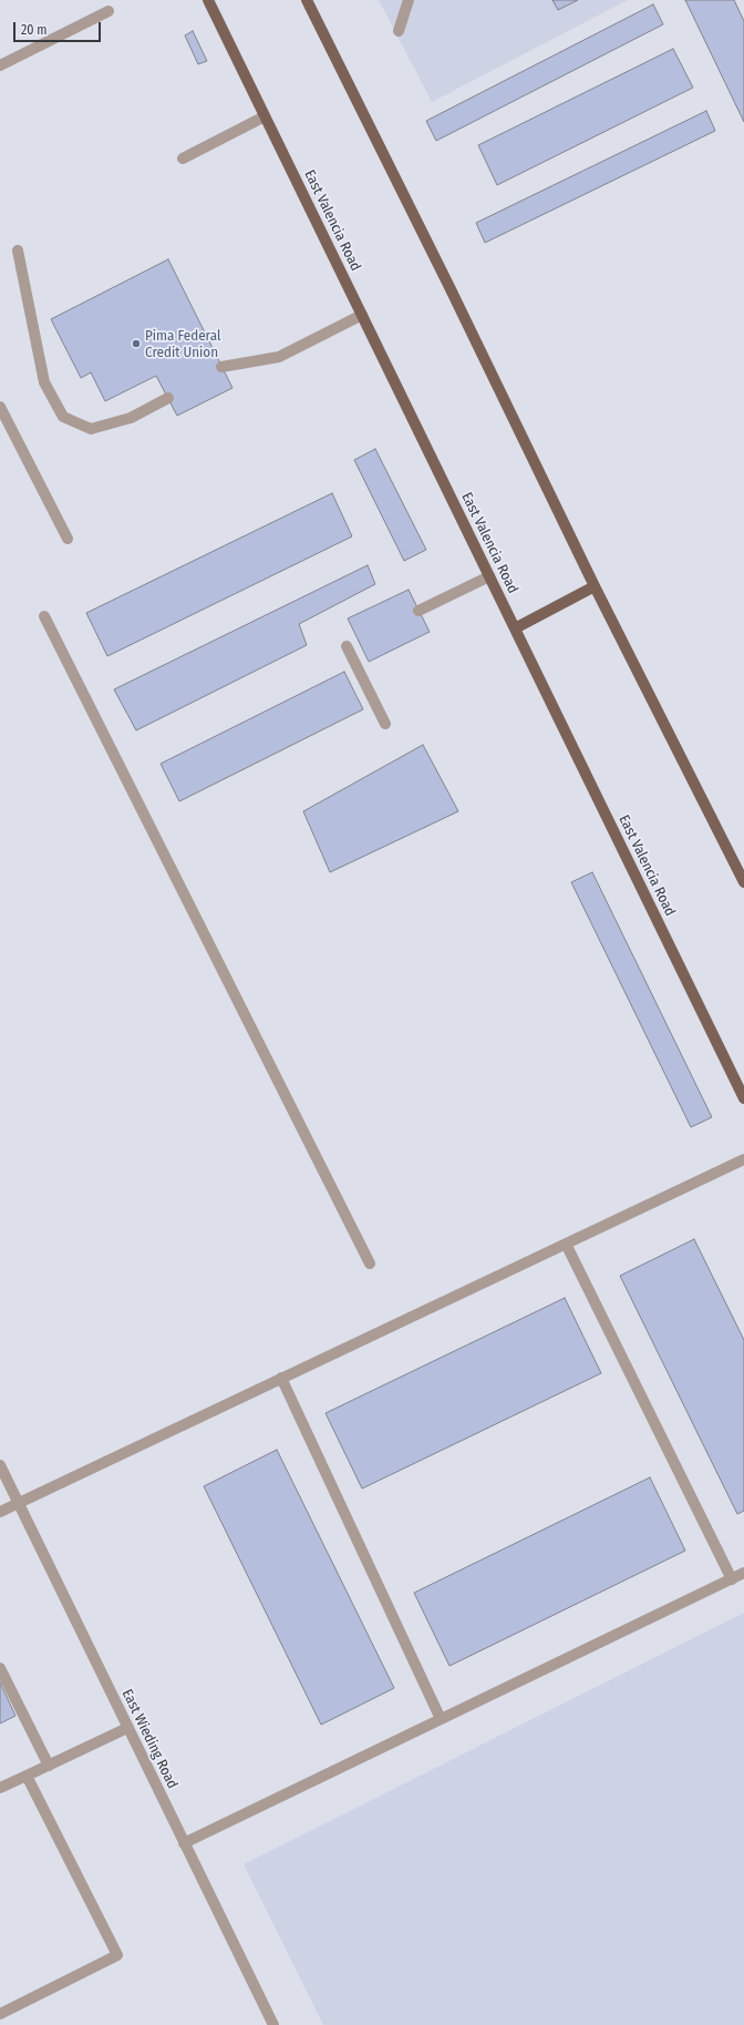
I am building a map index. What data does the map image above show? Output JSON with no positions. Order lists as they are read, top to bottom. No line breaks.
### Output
{"streets":{"main road":["East Valencia Road"],"street":["East Wieding Road"]},"places":["Pima Federal Credit Union"],"scale_bar":"20 m"}
